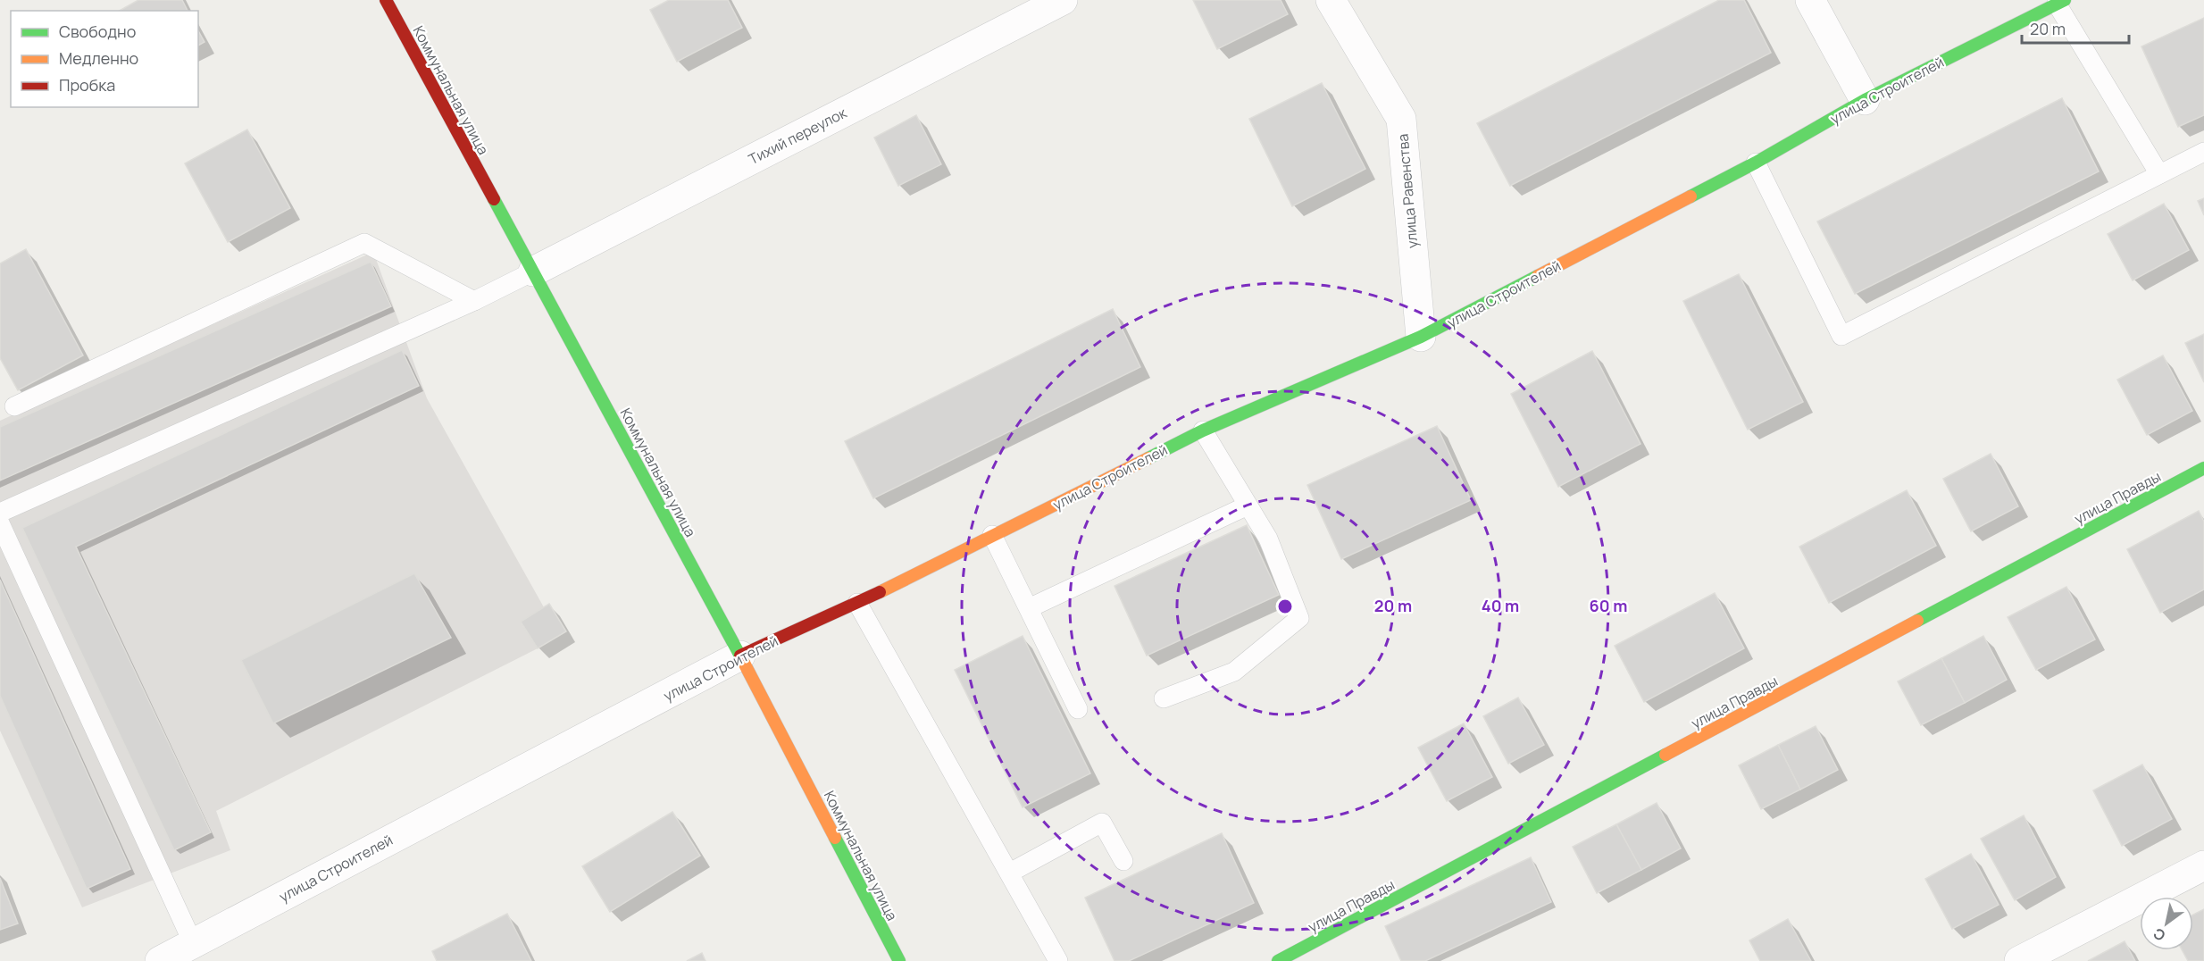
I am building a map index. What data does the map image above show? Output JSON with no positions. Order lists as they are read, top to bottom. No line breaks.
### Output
{"streets":{"street":["Коммунальная улица","улица Строителей","Тихий переулок","улица Равенства","улица Правды"]},"crossings":[["Коммунальная улица","улица Строителей"],["Коммунальная улица","Тихий переулок"],["улица Строителей","улица Равенства"]],"legend":["Свободно","Медленно","Пробка"],"scale_bar":"20 m","north":"bottom left","rings":["20 m","40 m","60 m"]}
